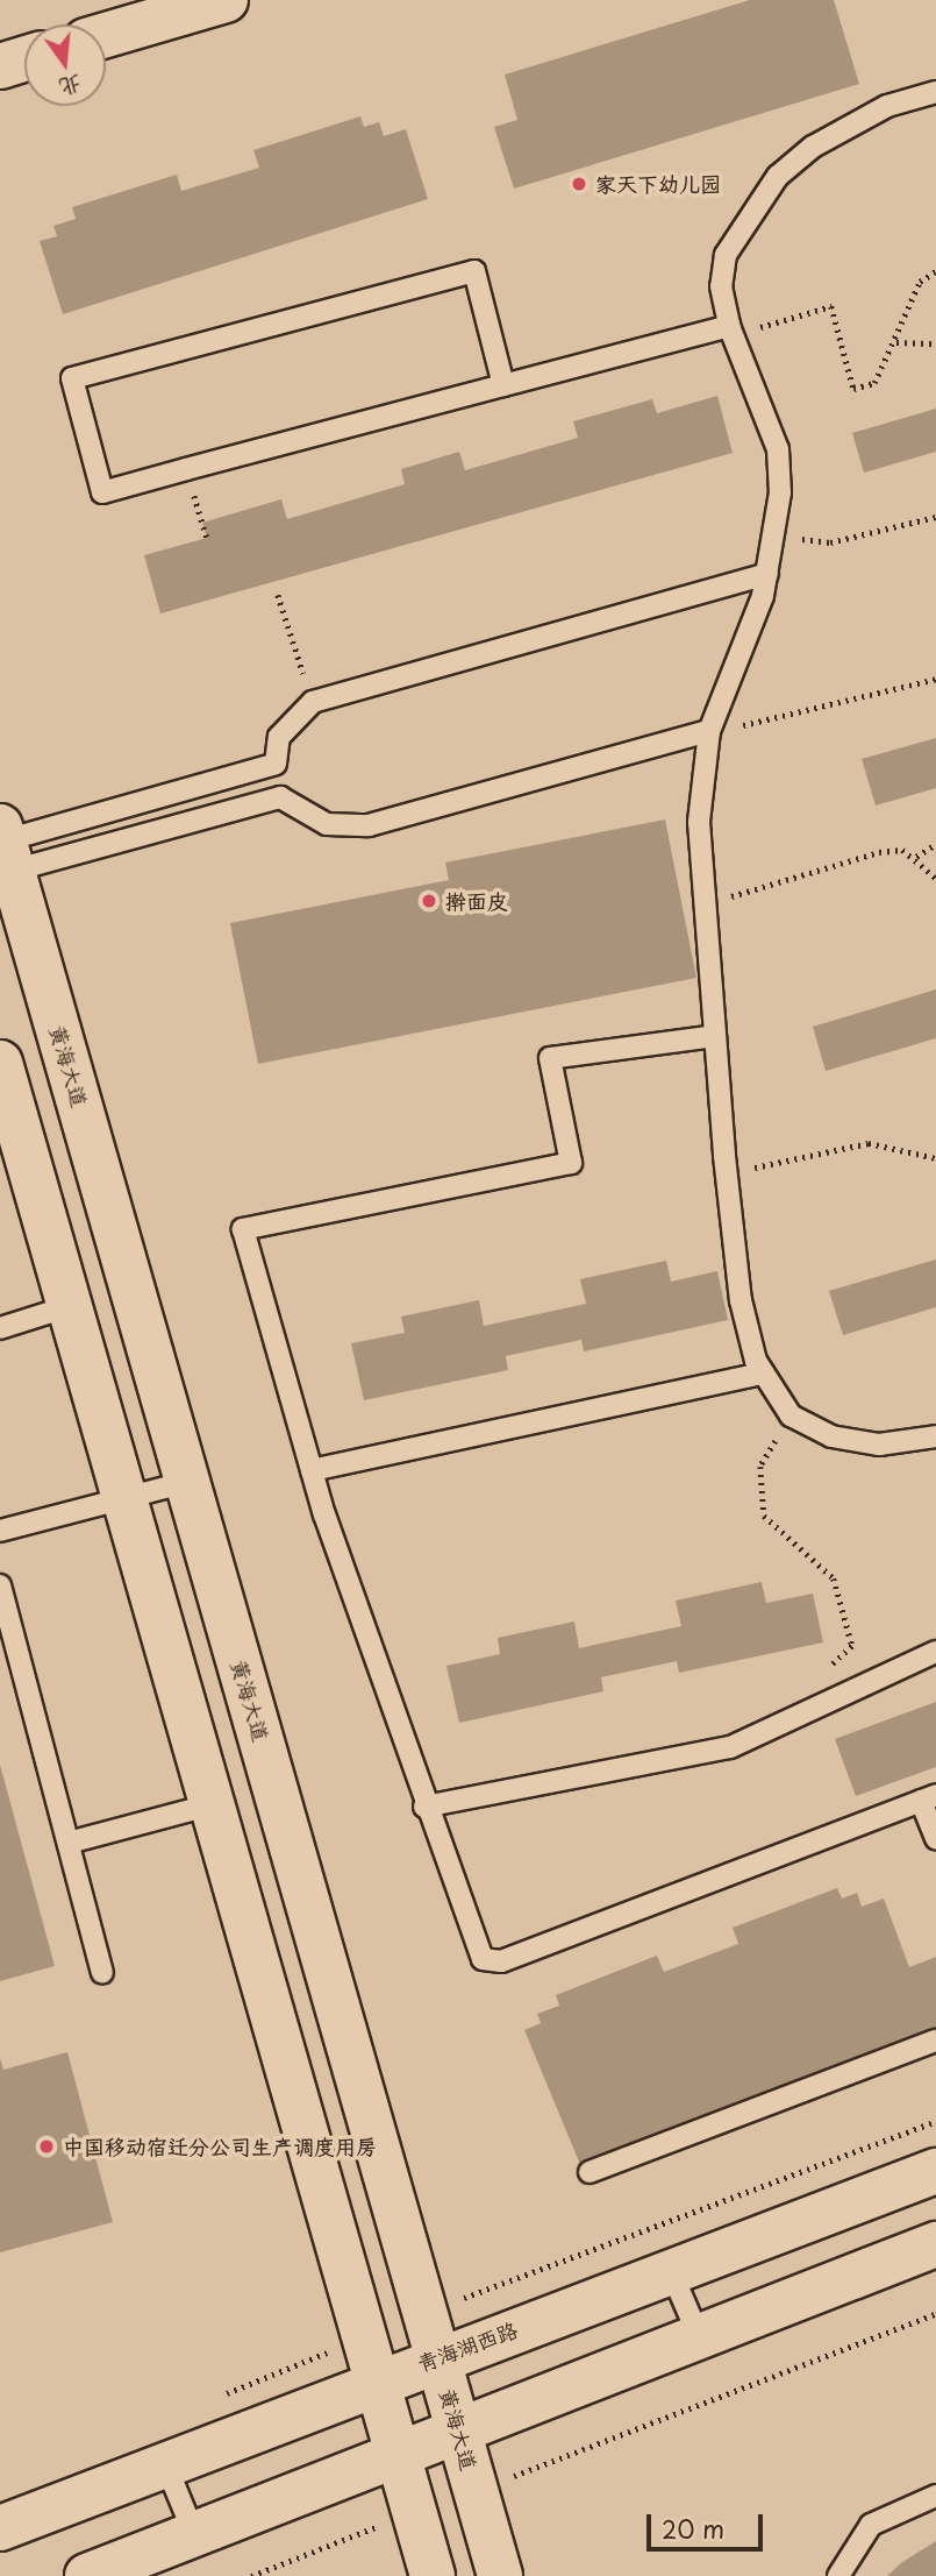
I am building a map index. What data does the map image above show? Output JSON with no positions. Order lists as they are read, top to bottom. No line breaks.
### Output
{"streets":{"street":["黄海大道","青海湖西路"]},"crossings":[["黄海大道","青海湖西路"]],"places":["家天下幼儿园","擀面皮","中国移动宿迁分公司生产调度用房"],"scale_bar":"20 m","north":"bottom"}
